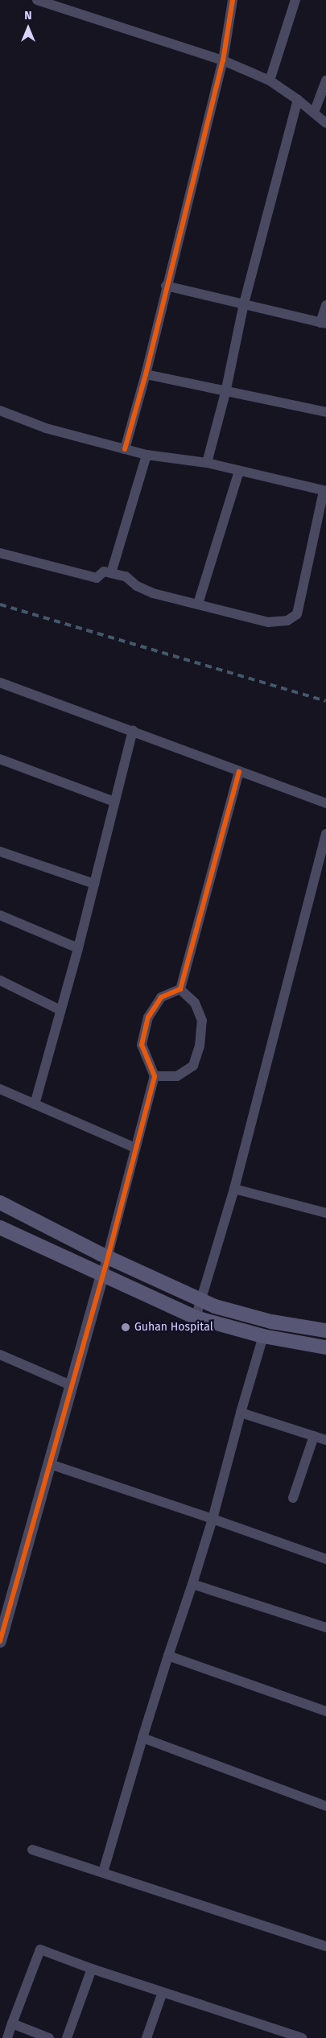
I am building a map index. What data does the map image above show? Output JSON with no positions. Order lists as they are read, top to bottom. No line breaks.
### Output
{"places":["Guhan Hospital"],"north":"top"}
